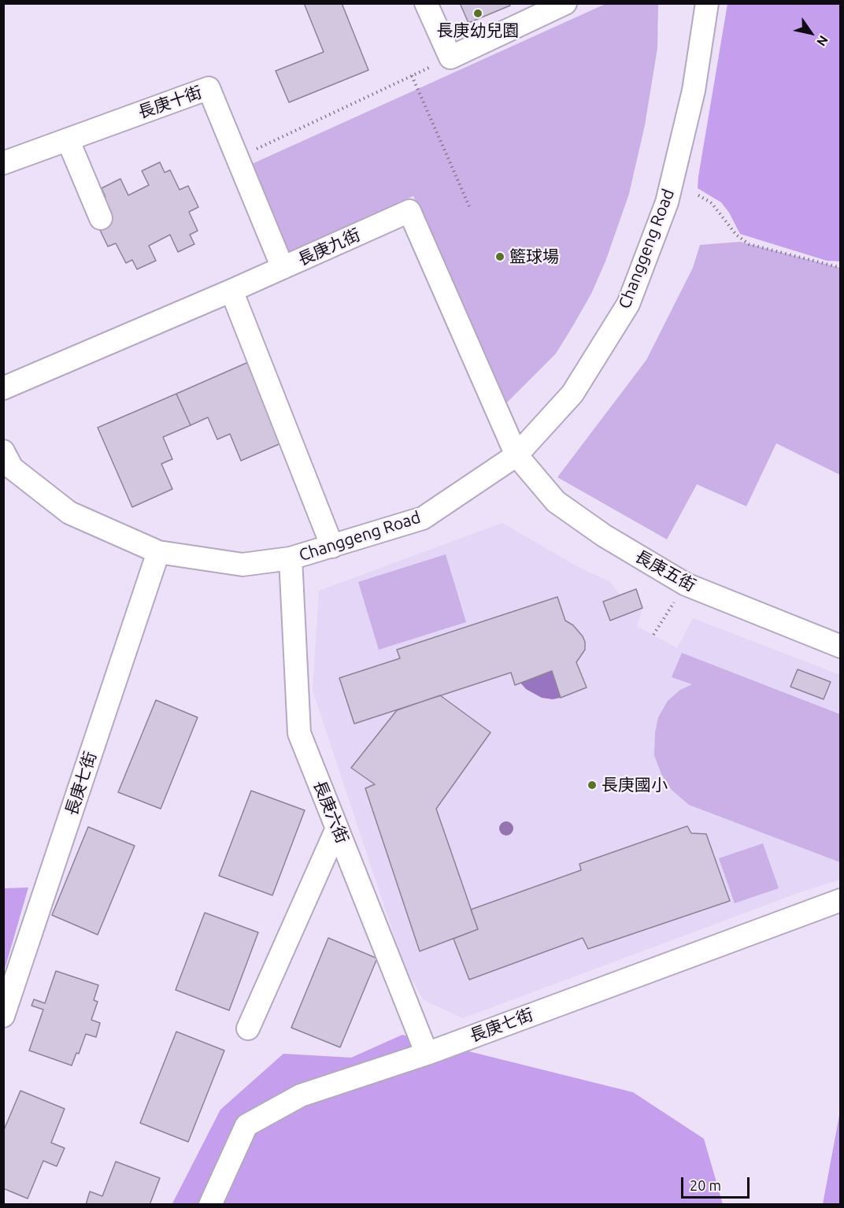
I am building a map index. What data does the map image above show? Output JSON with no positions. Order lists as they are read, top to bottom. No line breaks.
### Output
{"streets":{"street":["長庚十街","長庚九街","Changgeng Road","長庚五街","長庚七街","長庚六街"]},"crossings":[["長庚十街","長庚九街"],["長庚九街","Changgeng Road"],["長庚九街","長庚五街"],["Changgeng Road","長庚五街"],["Changgeng Road","長庚七街"],["Changgeng Road","長庚六街"],["長庚七街","長庚六街"]],"places":["長庚幼兒園","籃球場","長庚國小"],"scale_bar":"20 m","north":"bottom right"}
